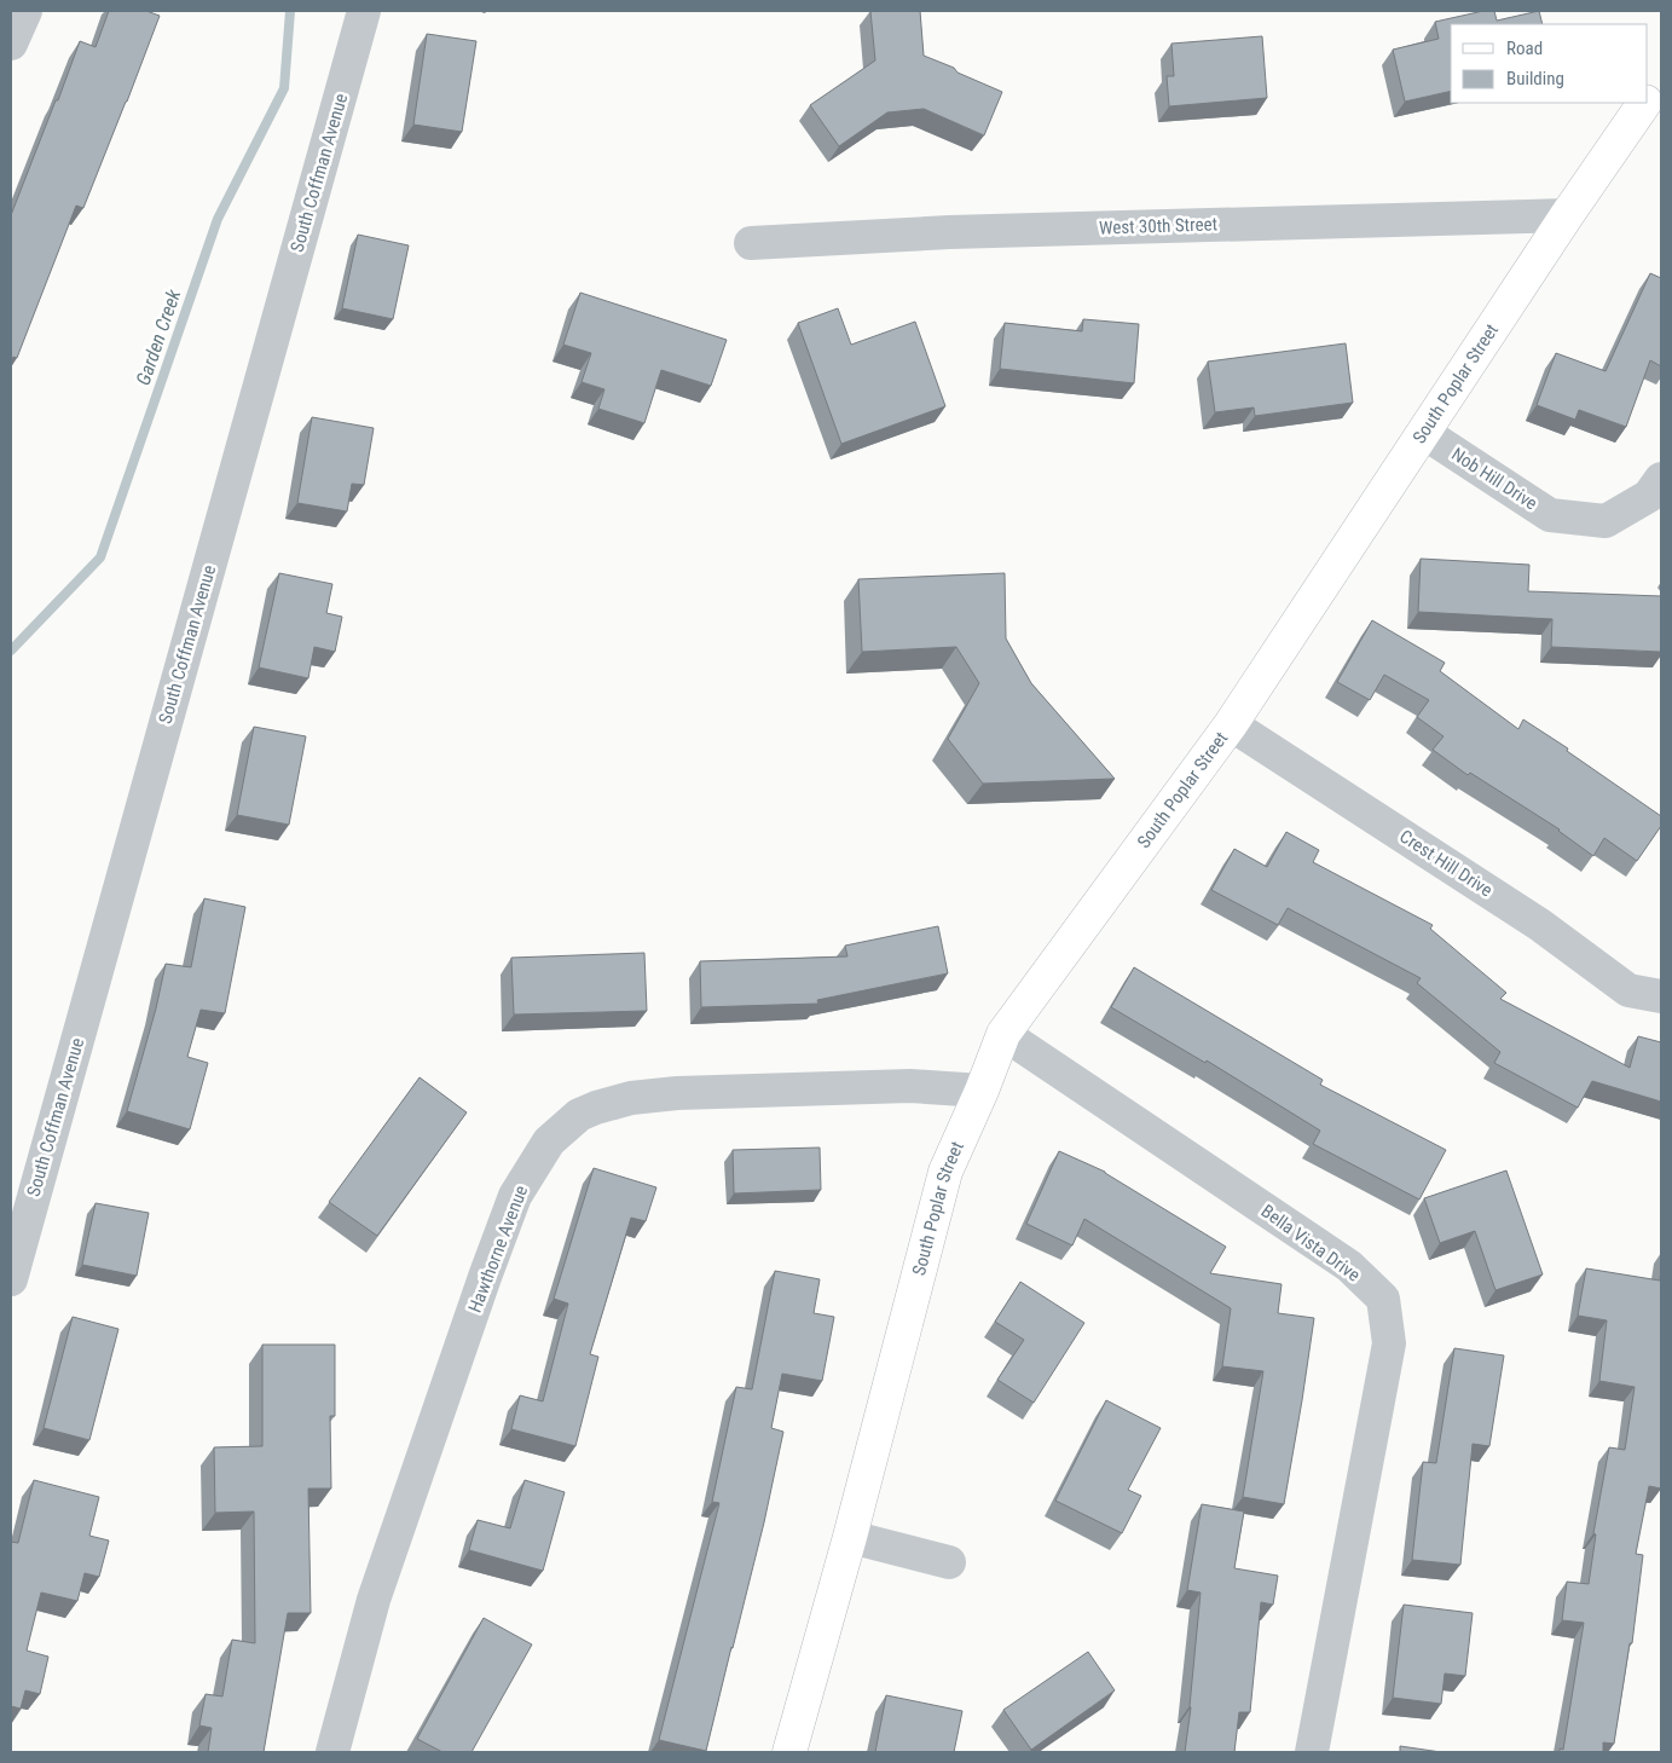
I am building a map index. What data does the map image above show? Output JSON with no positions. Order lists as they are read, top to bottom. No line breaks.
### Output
{"streets":{"main road":["South Poplar Street"],"street":["South Coffman Avenue","West 30th Street","Nob Hill Drive","Crest Hill Drive","Bella Vista Drive","Hawthorne Avenue"]},"crossings":[["West 30th Street","South Poplar Street"],["South Poplar Street","Nob Hill Drive"],["South Poplar Street","Crest Hill Drive"],["South Poplar Street","Bella Vista Drive"],["South Poplar Street","Hawthorne Avenue"]],"water":["Garden Creek"],"legend":["Road","Building"]}
